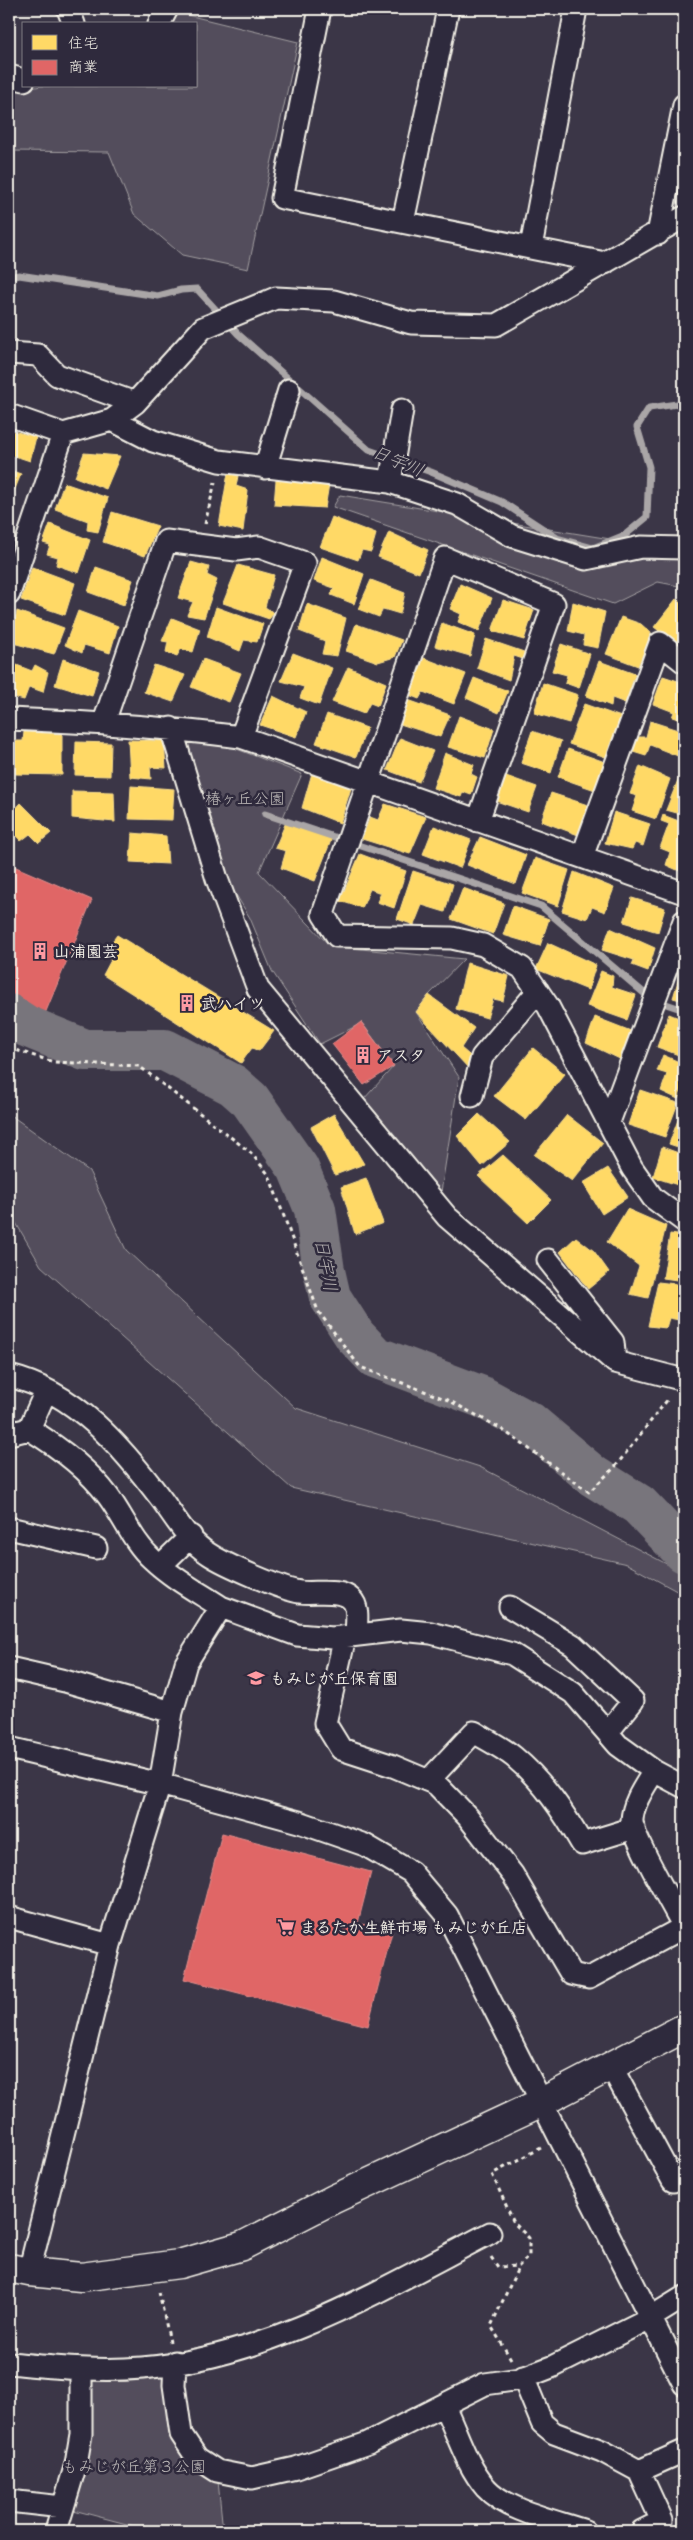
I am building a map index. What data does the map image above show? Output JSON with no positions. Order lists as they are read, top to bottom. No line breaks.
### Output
{"water":["日宇川"],"parks":["椿ヶ丘公園","もみじが丘第３公園"],"places":{"building":["山浦園芸","武ハイツ","アスタ"],"school or university":["もみじが丘保育園"],"supermarket":["まるたか生鮮市場 もみじが丘店"]},"legend":["住宅","商業"]}
